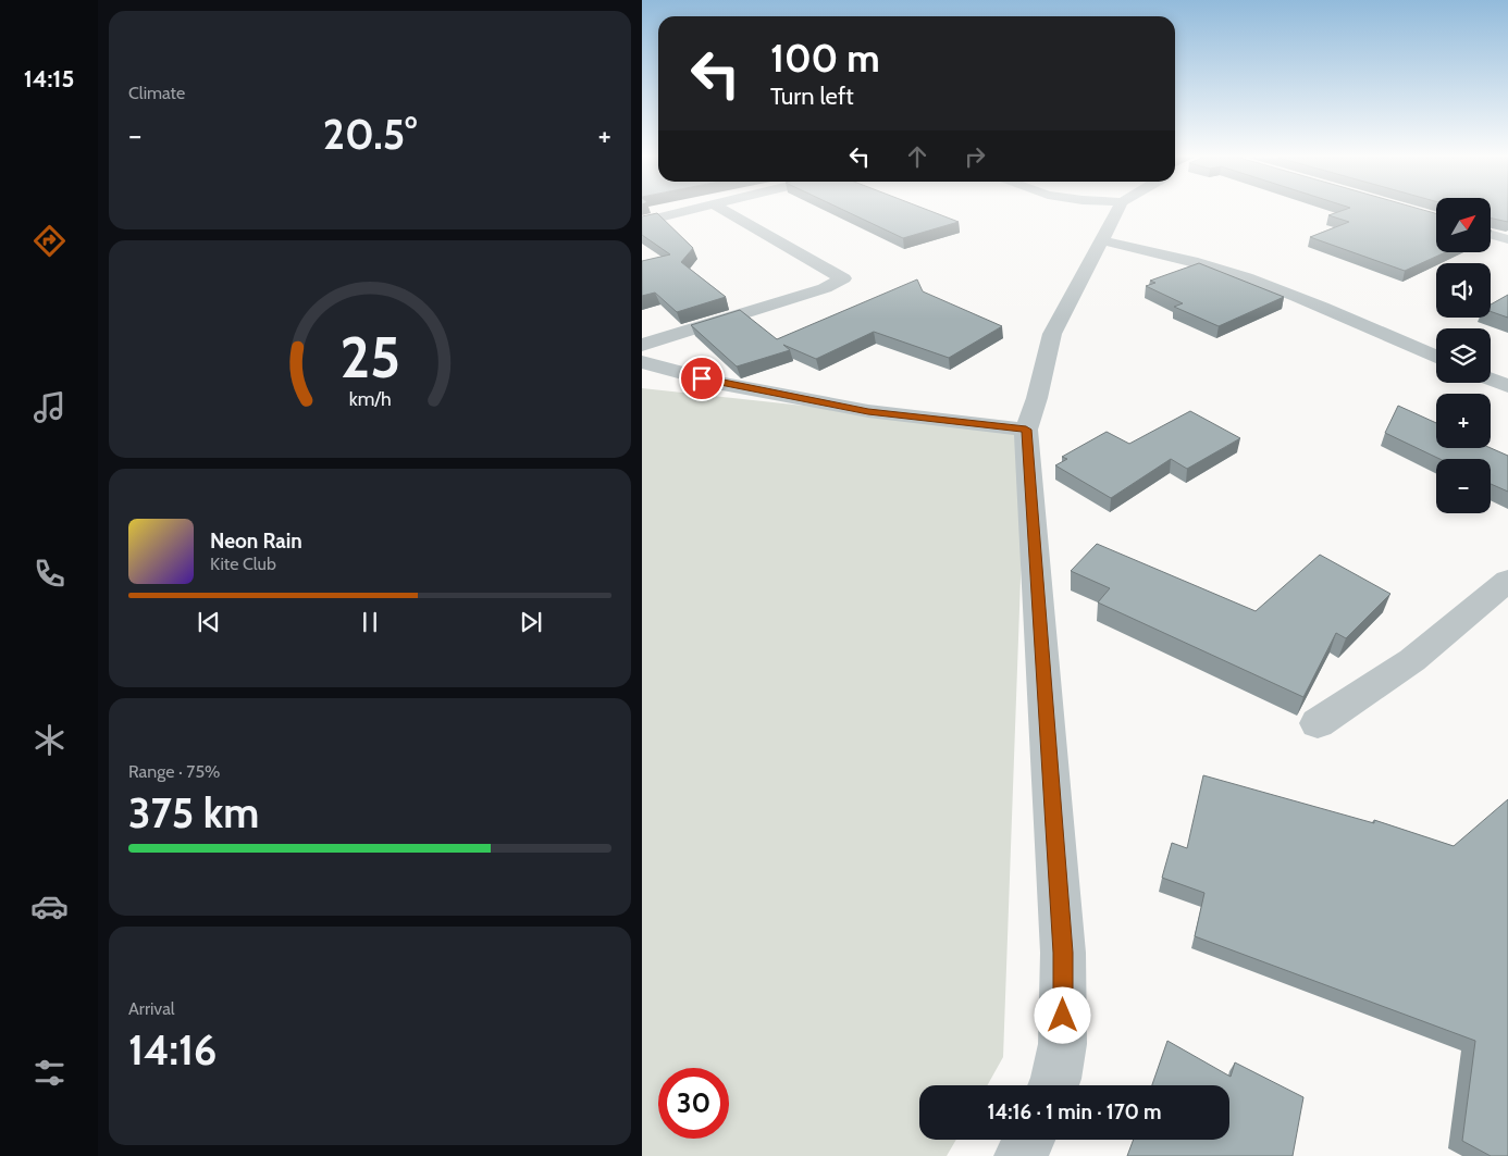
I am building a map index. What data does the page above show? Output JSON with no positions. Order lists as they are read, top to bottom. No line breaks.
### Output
{"north":"top right","page":{"tabs":"14:15","tile":["Climate",["Range · 75%","375 km"],["Arrival","14:16"]],"turn":["100 m","Turn left"],"heat":["−","20.5°","+"],"map_buttons":["+","−"],"song":["Neon Rain","Kite Club"],"limit":"30","trip":"14:16 · 1 min · 170 m","gauge":["25","km/h"]}}
